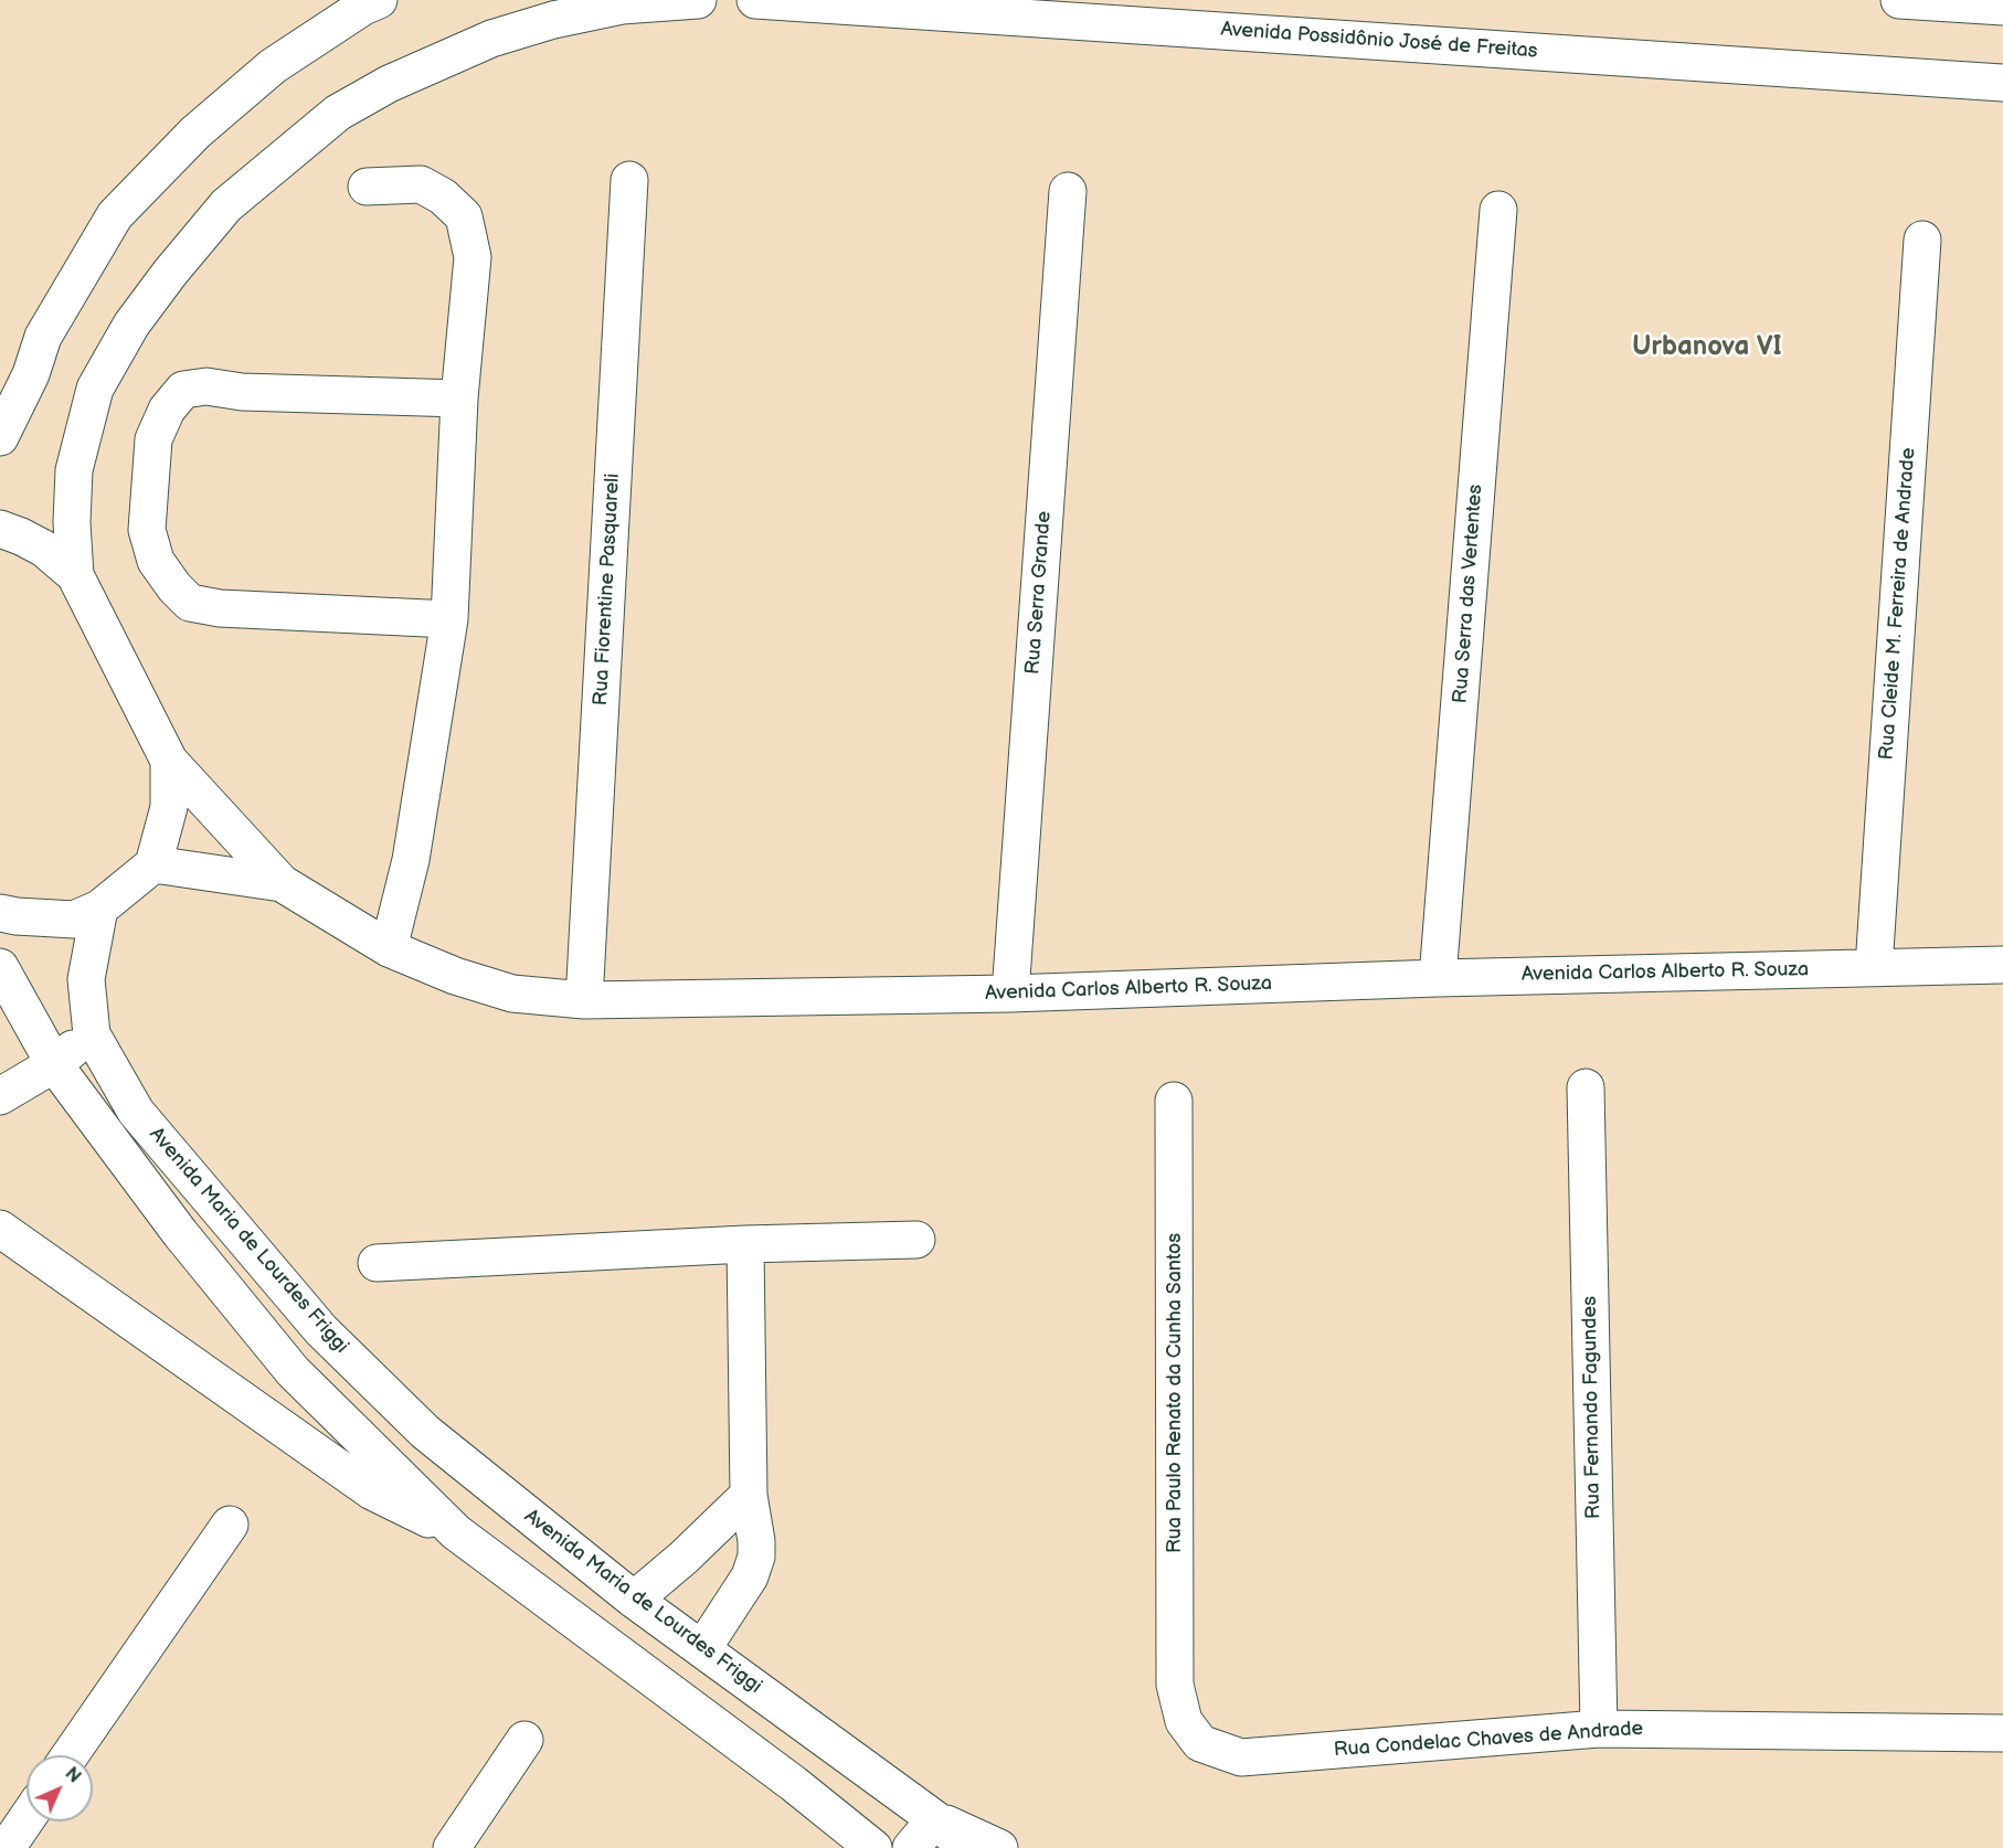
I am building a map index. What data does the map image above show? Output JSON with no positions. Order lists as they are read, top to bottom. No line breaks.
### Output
{"streets":{"street":["Avenida Possidônio José de Freitas","Rua Fiorentine Pasquareli","Rua Serra Grande","Rua Serra das Vertentes","Rua Cleide M. Ferreira de Andrade","Avenida Carlos Alberto R. Souza","Avenida Maria de Lourdes Friggi","Rua Paulo Renato da Cunha Santos","Rua Fernando Fagundes","Rua Condelac Chaves de Andrade"]},"crossings":[["Rua Fiorentine Pasquareli","Avenida Carlos Alberto R. Souza"],["Rua Serra Grande","Avenida Carlos Alberto R. Souza"],["Rua Serra das Vertentes","Avenida Carlos Alberto R. Souza"],["Rua Cleide M. Ferreira de Andrade","Avenida Carlos Alberto R. Souza"],["Rua Paulo Renato da Cunha Santos","Rua Condelac Chaves de Andrade"],["Rua Fernando Fagundes","Rua Condelac Chaves de Andrade"]],"districts":["Urbanova VI"],"north":"top right"}
